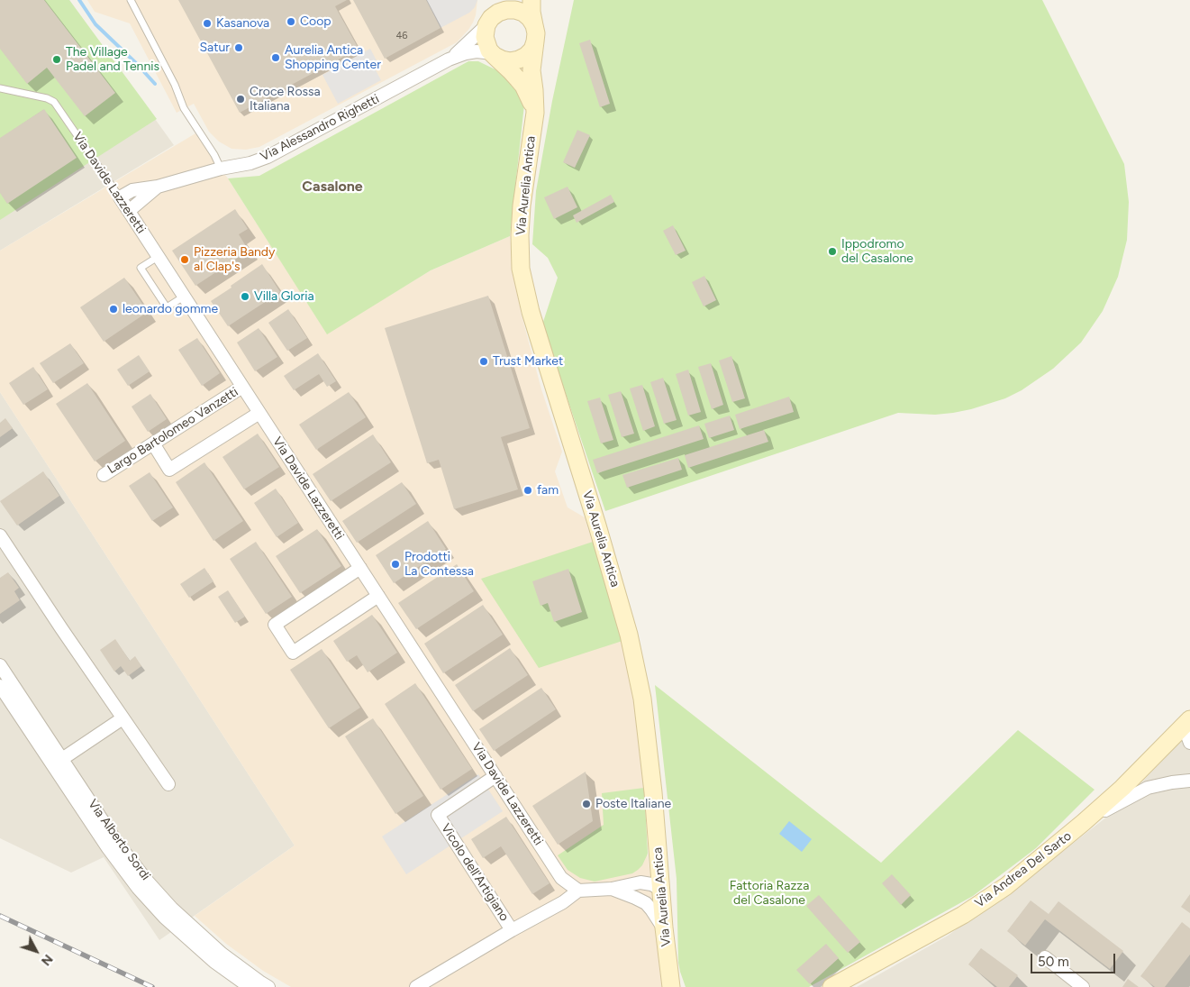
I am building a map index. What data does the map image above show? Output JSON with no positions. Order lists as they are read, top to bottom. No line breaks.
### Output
{"streets":{"street":["Via Alessandro Righetti","Via Davide Lazzeretti","Via Aurelia Antica","Largo Bartolomeo Vanzetti","Via Alberto Sordi","Via Andrea Del Sarto","Vicolo dell'Artigiano"]},"crossings":[["Via Alessandro Righetti","Via Davide Lazzeretti"],["Via Davide Lazzeretti","Largo Bartolomeo Vanzetti"],["Via Davide Lazzeretti","Vicolo dell'Artigiano"]],"districts":["Casalone"],"parks":["Fattoria Razza del Casalone"],"places":["Coop","Kasanova","Satur","Aurelia Antica Shopping Center","The Village Padel and Tennis","Croce Rossa Italiana","Ippodromo del Casalone","Pizzeria Bandy al Clap's","Villa Gloria","leonardo gomme","Trust Market","fam","Prodotti La Contessa","Poste Italiane"],"house_numbers":["46"],"scale_bar":"50 m","north":"bottom right"}
